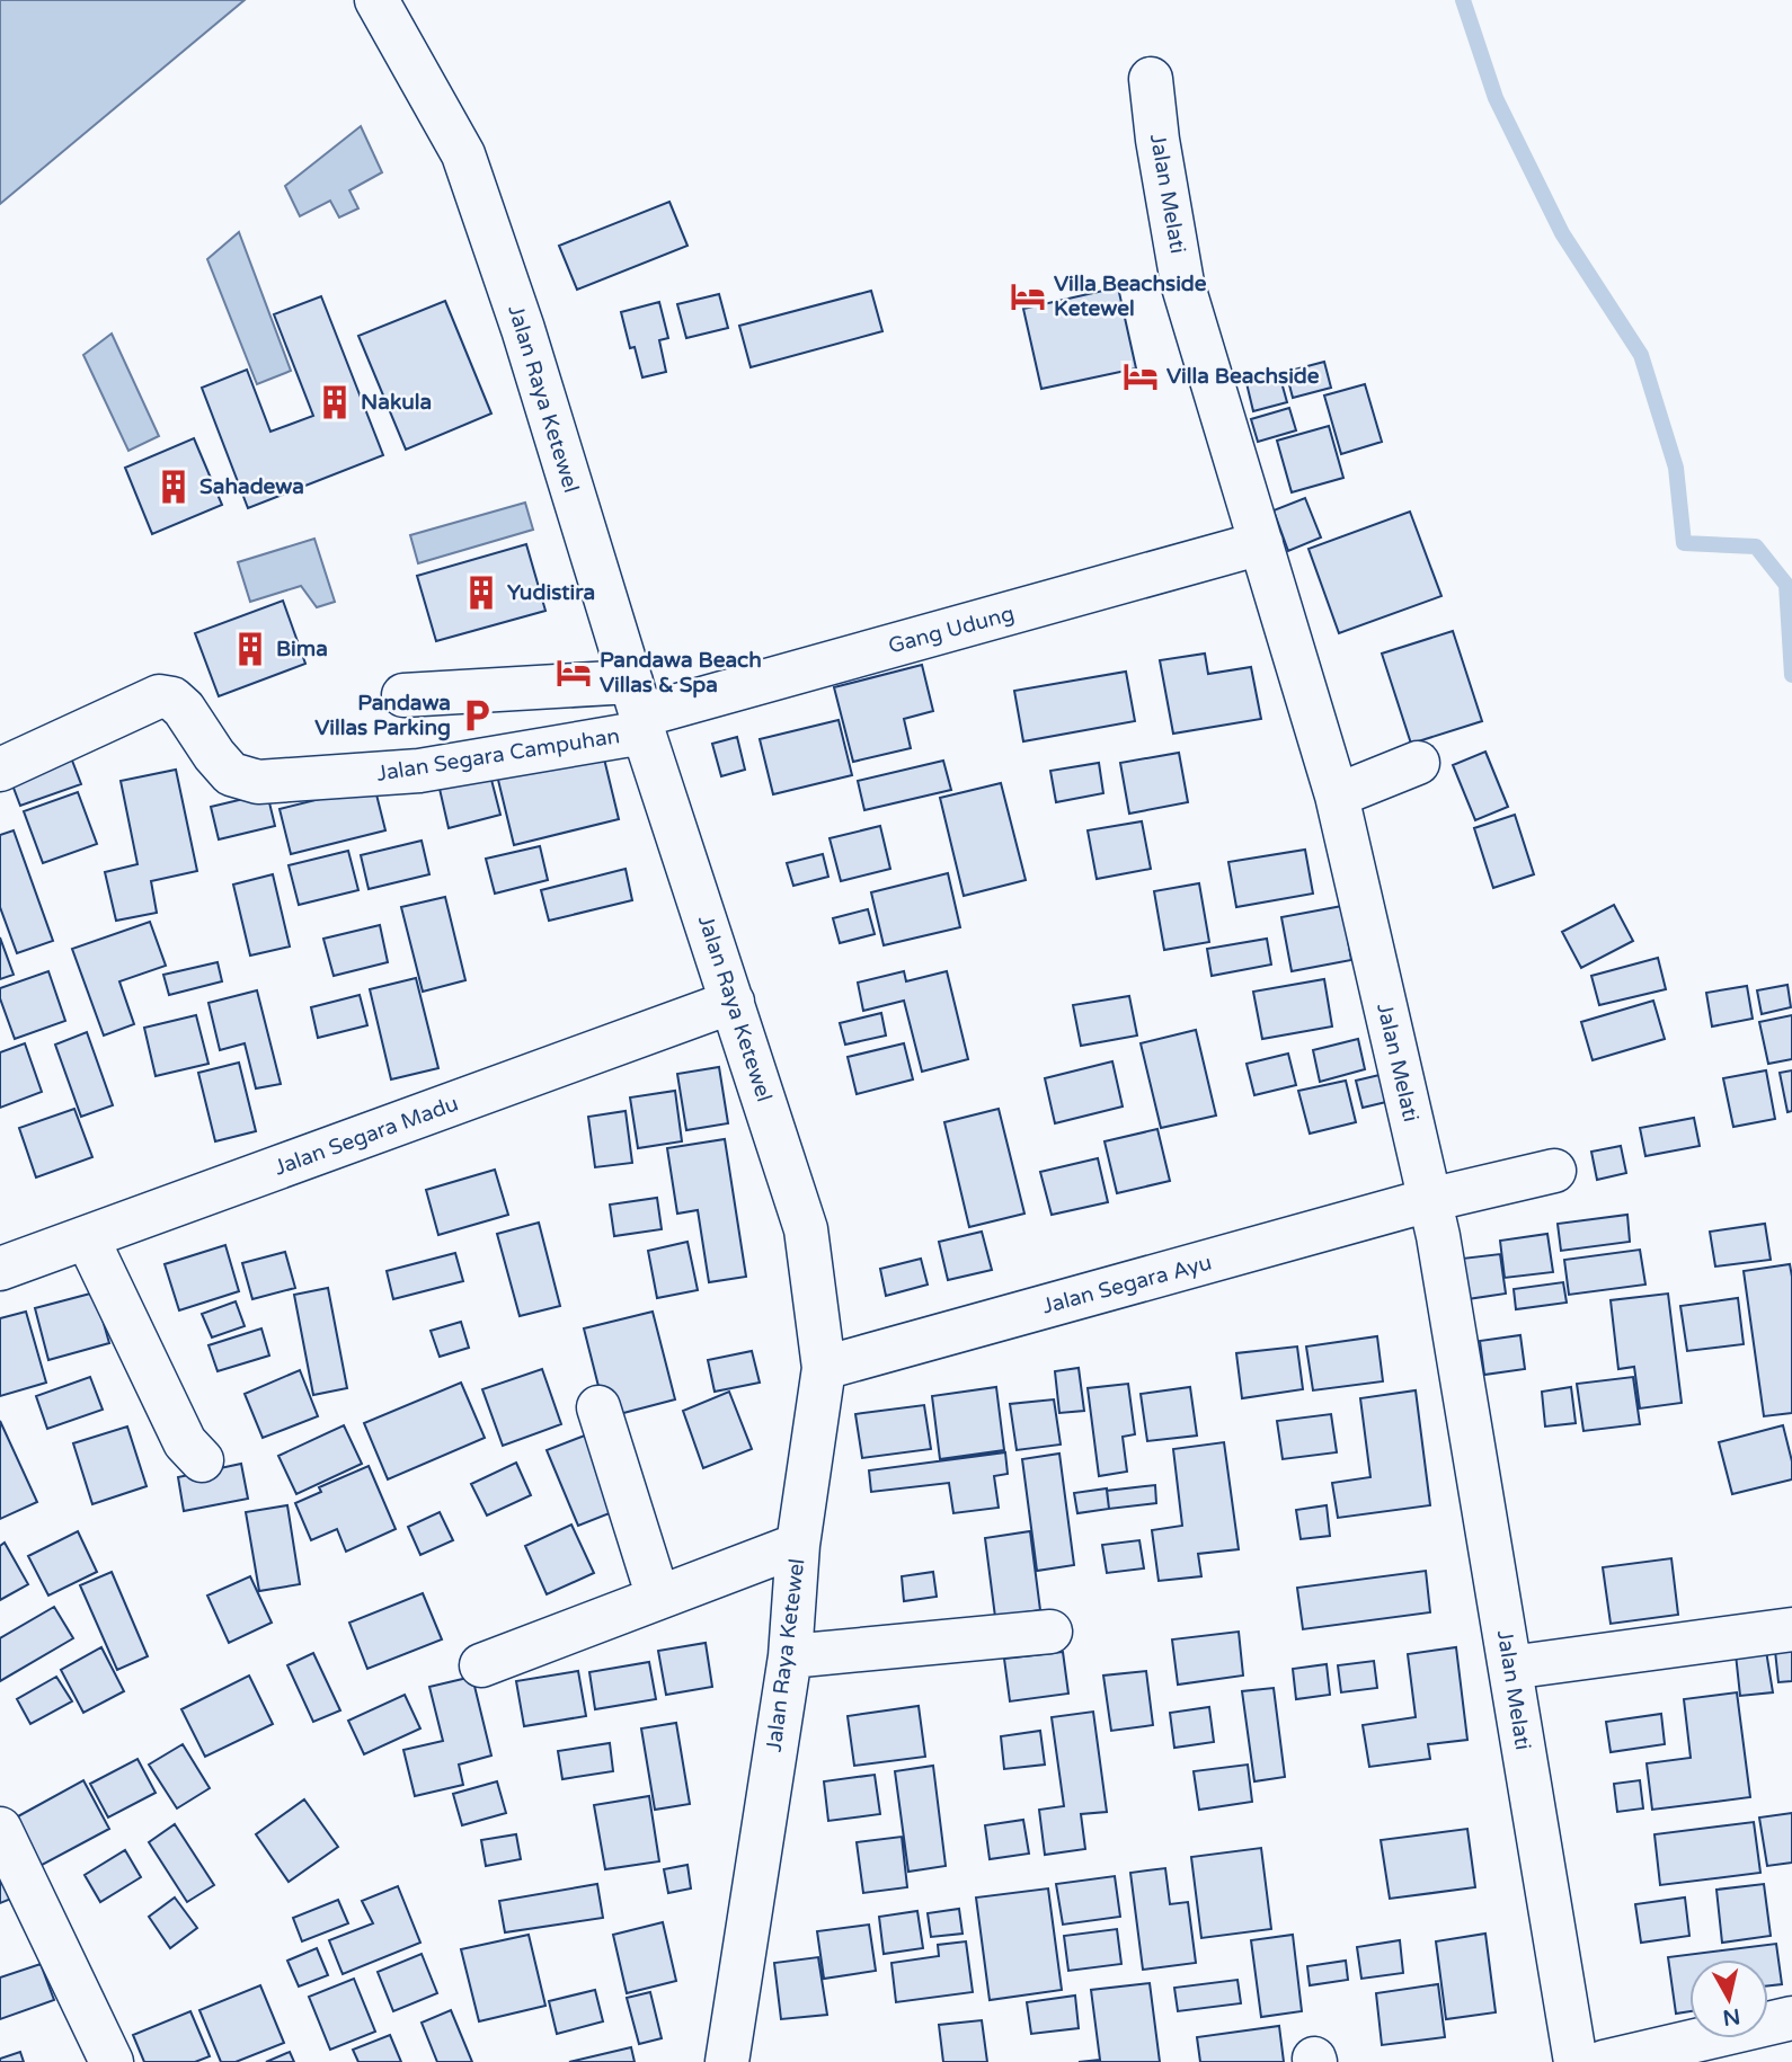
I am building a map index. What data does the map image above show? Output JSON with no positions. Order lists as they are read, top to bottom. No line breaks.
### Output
{"streets":{"street":["Jalan Melati","Jalan Raya Ketewel","Gang Udung","Jalan Segara Campuhan","Jalan Segara Madu","Jalan Segara Ayu"]},"crossings":[["Jalan Melati","Gang Udung"],["Jalan Melati","Jalan Segara Ayu"],["Jalan Raya Ketewel","Gang Udung"],["Jalan Raya Ketewel","Jalan Segara Campuhan"],["Jalan Raya Ketewel","Jalan Segara Madu"],["Jalan Raya Ketewel","Jalan Segara Ayu"],["Gang Udung","Jalan Segara Campuhan"]],"places":{"hotel":["Villa Beachside Ketewel","Villa Beachside","Pandawa Beach Villas & Spa"],"building":["Nakula","Sahadewa","Yudistira","Bima"],"parking":["Pandawa Villas Parking"]},"north":"bottom"}
